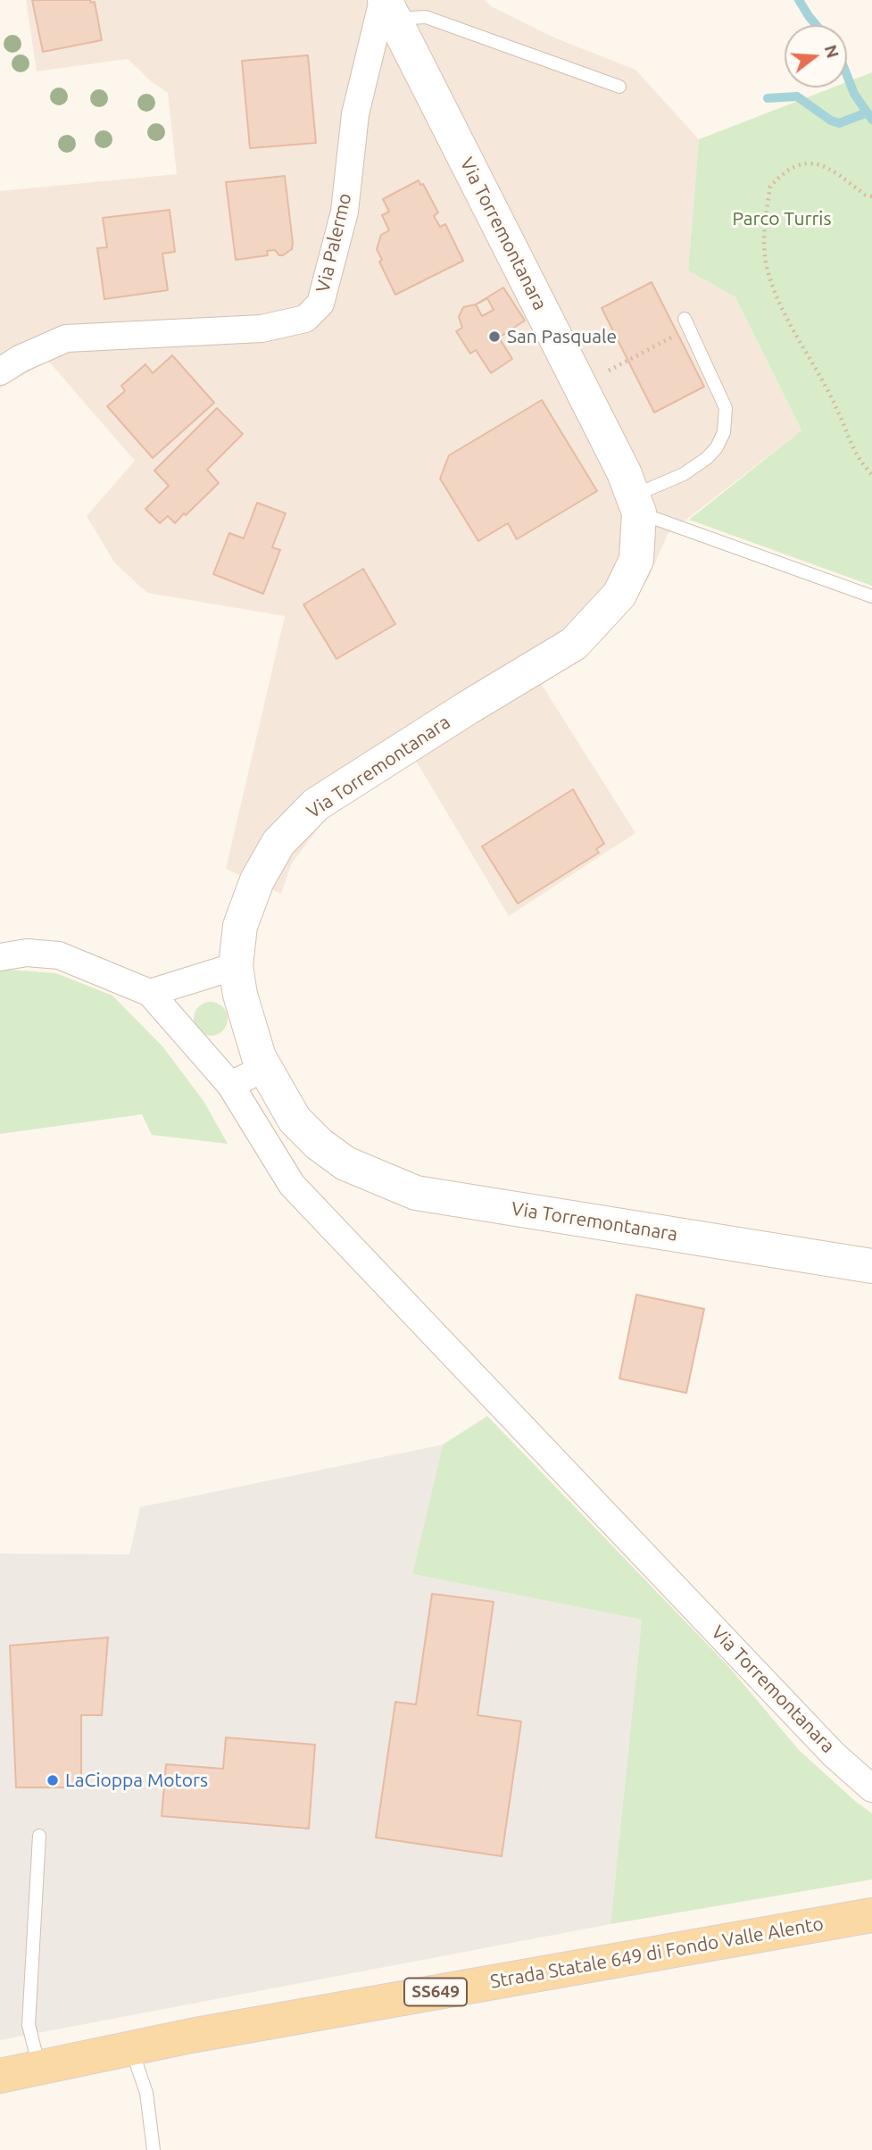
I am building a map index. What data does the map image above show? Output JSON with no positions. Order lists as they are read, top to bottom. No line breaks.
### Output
{"streets":{"main road":["Strada Statale 649 di Fondo Valle Alento","SS649"],"street":["Via Torremontanara","Via Palermo"]},"crossings":[["Via Torremontanara","Via Palermo"]],"parks":["Parco Turris"],"places":["San Pasquale","LaCioppa Motors"],"north":"right"}
